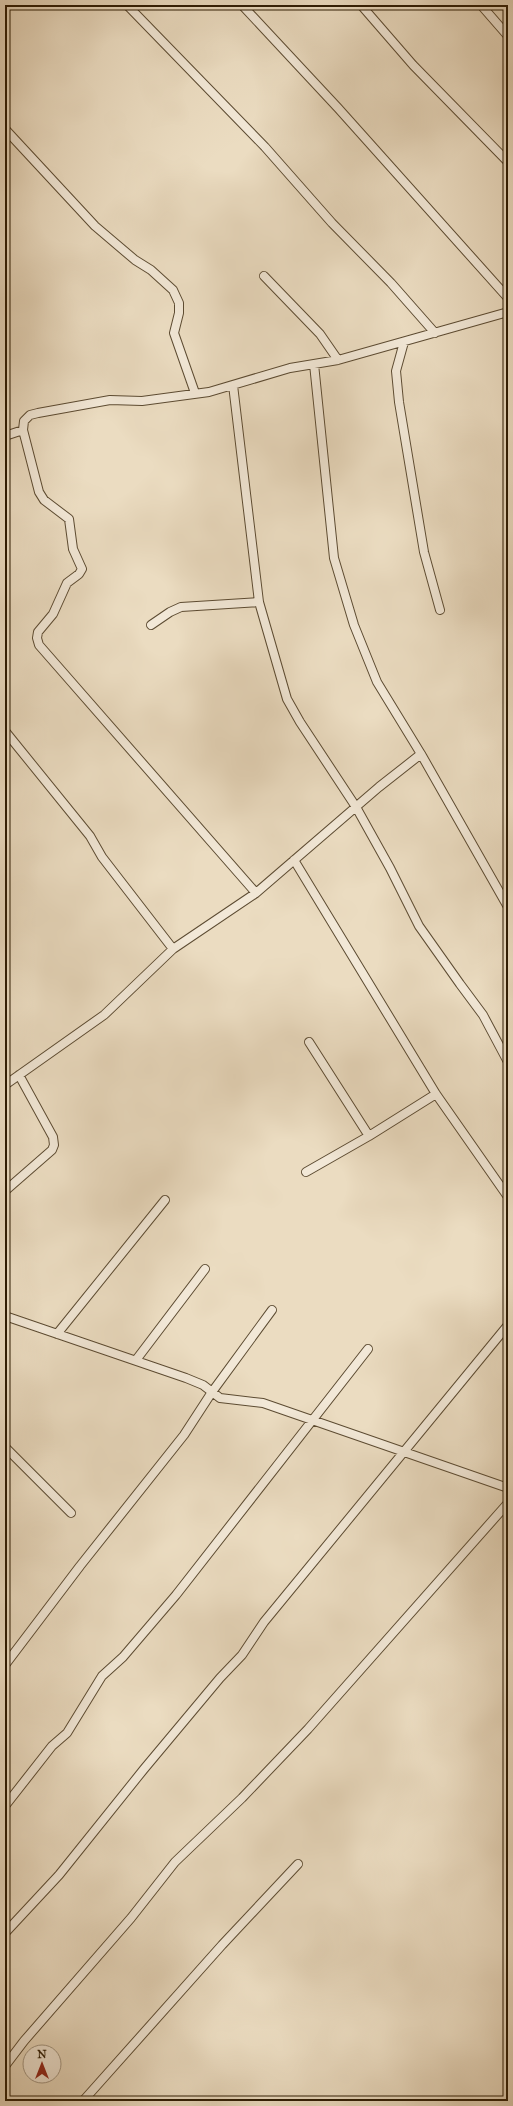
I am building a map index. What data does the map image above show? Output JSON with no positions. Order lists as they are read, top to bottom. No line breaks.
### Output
{"north":"top"}
